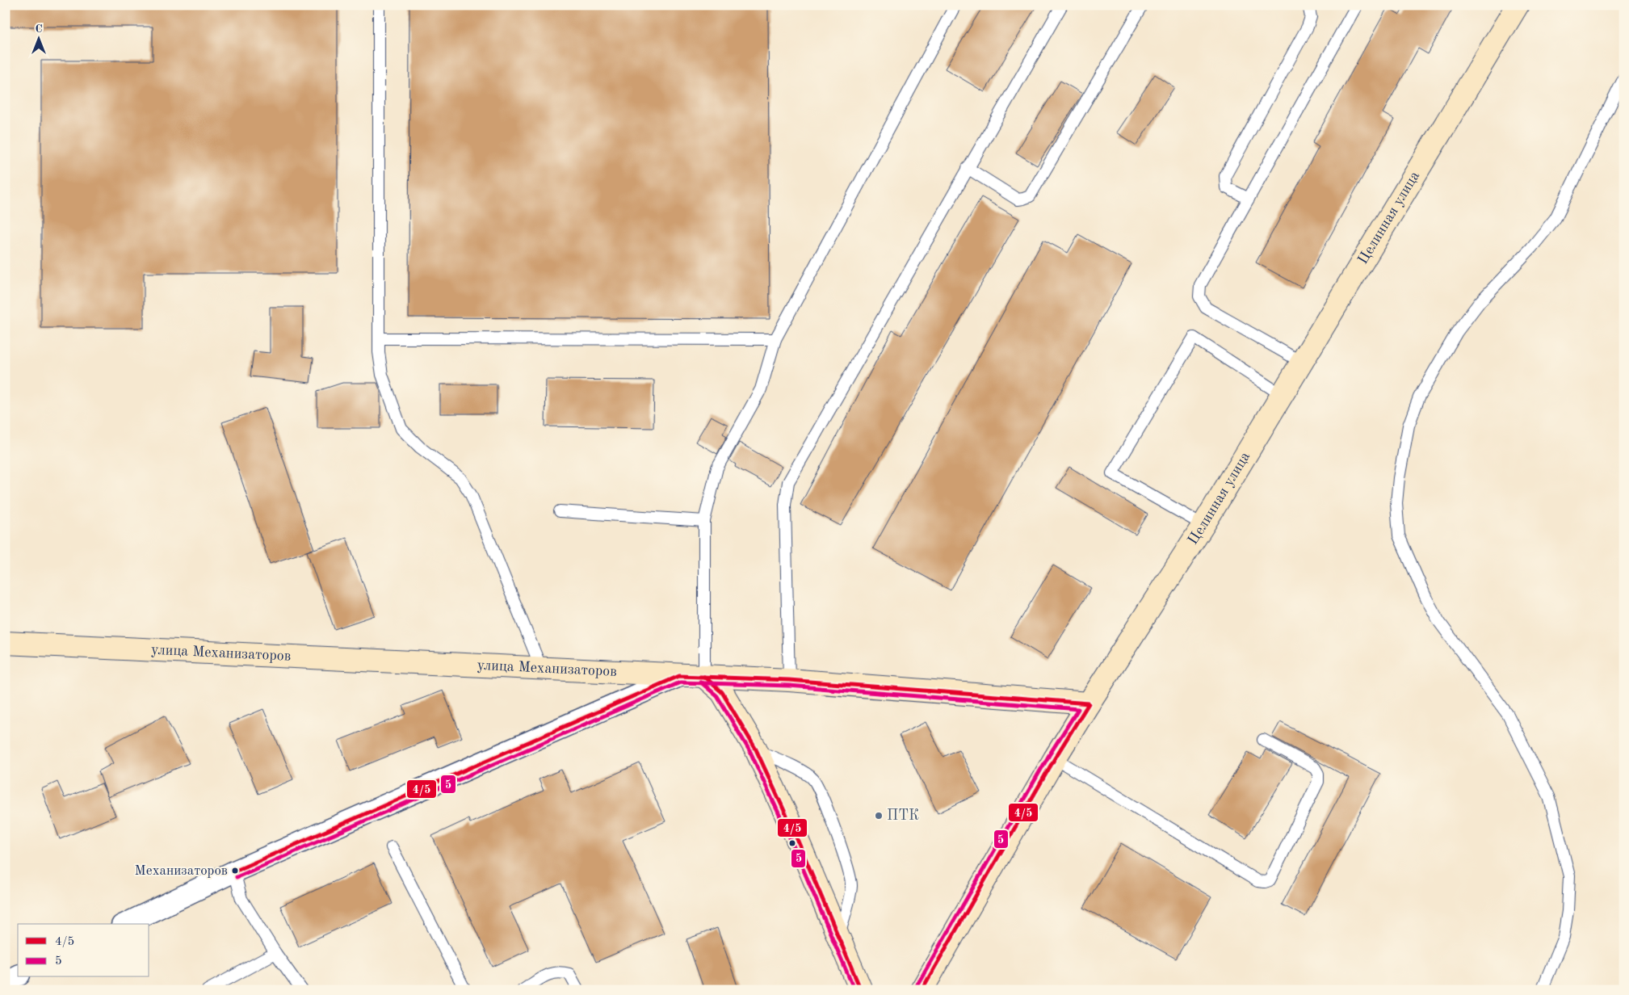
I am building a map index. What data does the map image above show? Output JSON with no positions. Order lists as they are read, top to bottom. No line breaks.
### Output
{"streets":{"street":["Целинная улица","улица Механизаторов"]},"crossings":[["Целинная улица","улица Механизаторов"]],"places":["ПТК","Механизаторов"],"lines":["transit line 4/5","transit line 5"],"legend":["4/5","5"],"north":"top"}
